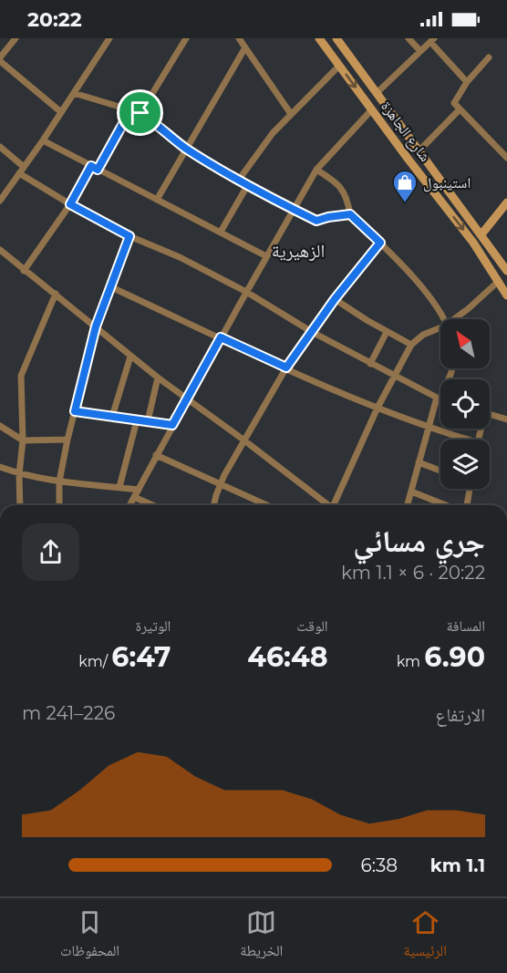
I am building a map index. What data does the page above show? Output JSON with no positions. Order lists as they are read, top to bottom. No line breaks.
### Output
{"streets":{"street":["شارع الجاهزة"]},"districts":["الزهيرية"],"places":{"shop":["استينبول"]},"north":"top left","page":{"status":"20:22","heading":["جري مسائي","20:22 · 6 × 1.1 km"],"stats":[["المسافة","6.90 km"],["الوقت","46:48"],["الوتيرة","6:47 /km"]],"chart":["الارتفاع","226–241 m"],"list":[{"name":"1.1 km","note":"6:38"}],"tabs":["الرئيسية","الخريطة","المحفوظات"]}}
